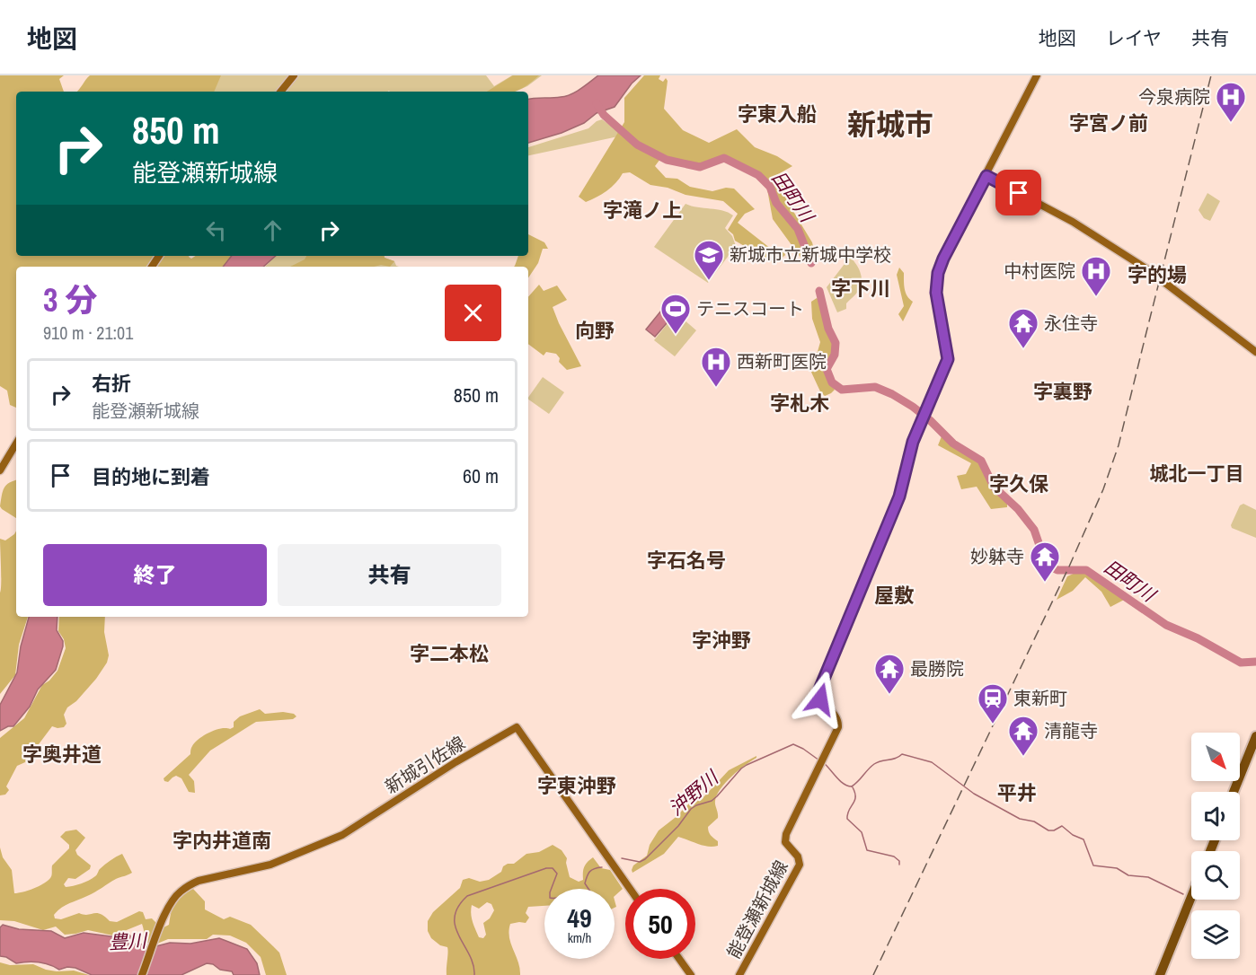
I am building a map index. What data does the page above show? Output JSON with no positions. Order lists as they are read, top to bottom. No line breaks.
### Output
{"streets":{"main road":["新城引佐線","能登瀬新城線"]},"districts":["字東入船","字宮ノ前","新城市","字滝ノ上","字的場","字下川","向野","字裏野","字札木","城北一丁目","字久保","字石名号","屋敷","字沖野","字二本松","字奥井道","字東沖野","平井","字内井道南"],"water":["田町川","沖野川","豊川"],"places":{"hospital":["今泉病院","中村医院","西新町医院"],"school or university":["新城市立新城中学校"],"sports":["テニスコート"],"temple":["永住寺","妙躰寺","最勝院","清龍寺"],"station":["東新町"]},"north":"bottom right","page":{"header":"地図","nav":["地図","レイヤ","共有"],"turn":["850 m","能登瀬新城線"],"heading":["3 分","910 m · 21:01"],"list":[{"name":"右折","note":"能登瀬新城線","value":"850 m"},{"name":"目的地に到着","value":"60 m"}],"buttons":["終了","共有"],"speed":"49 km/h","limit":"50"}}
